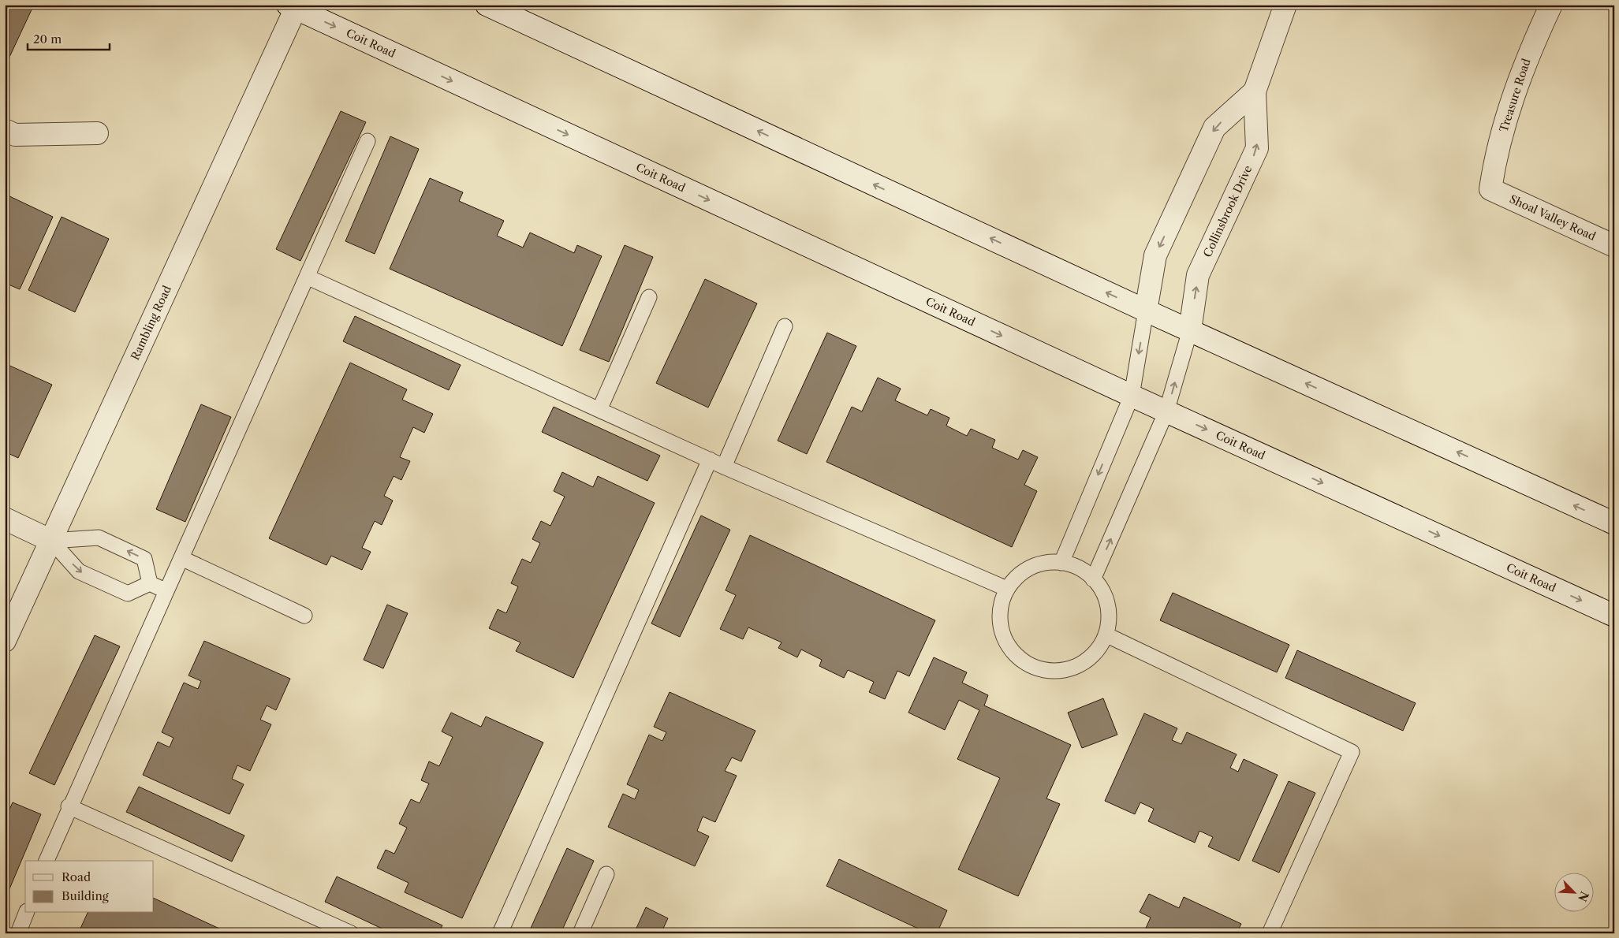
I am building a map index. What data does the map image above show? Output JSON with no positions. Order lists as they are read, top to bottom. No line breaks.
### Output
{"streets":{"main road":["Coit Road","Treasure Road","Collinsbrook Drive","Shoal Valley Road","Rambling Road"]},"crossings":[["Coit Road","Rambling Road"],["Treasure Road","Shoal Valley Road"]],"legend":["Road","Building"],"scale_bar":"20 m","north":"bottom right"}
